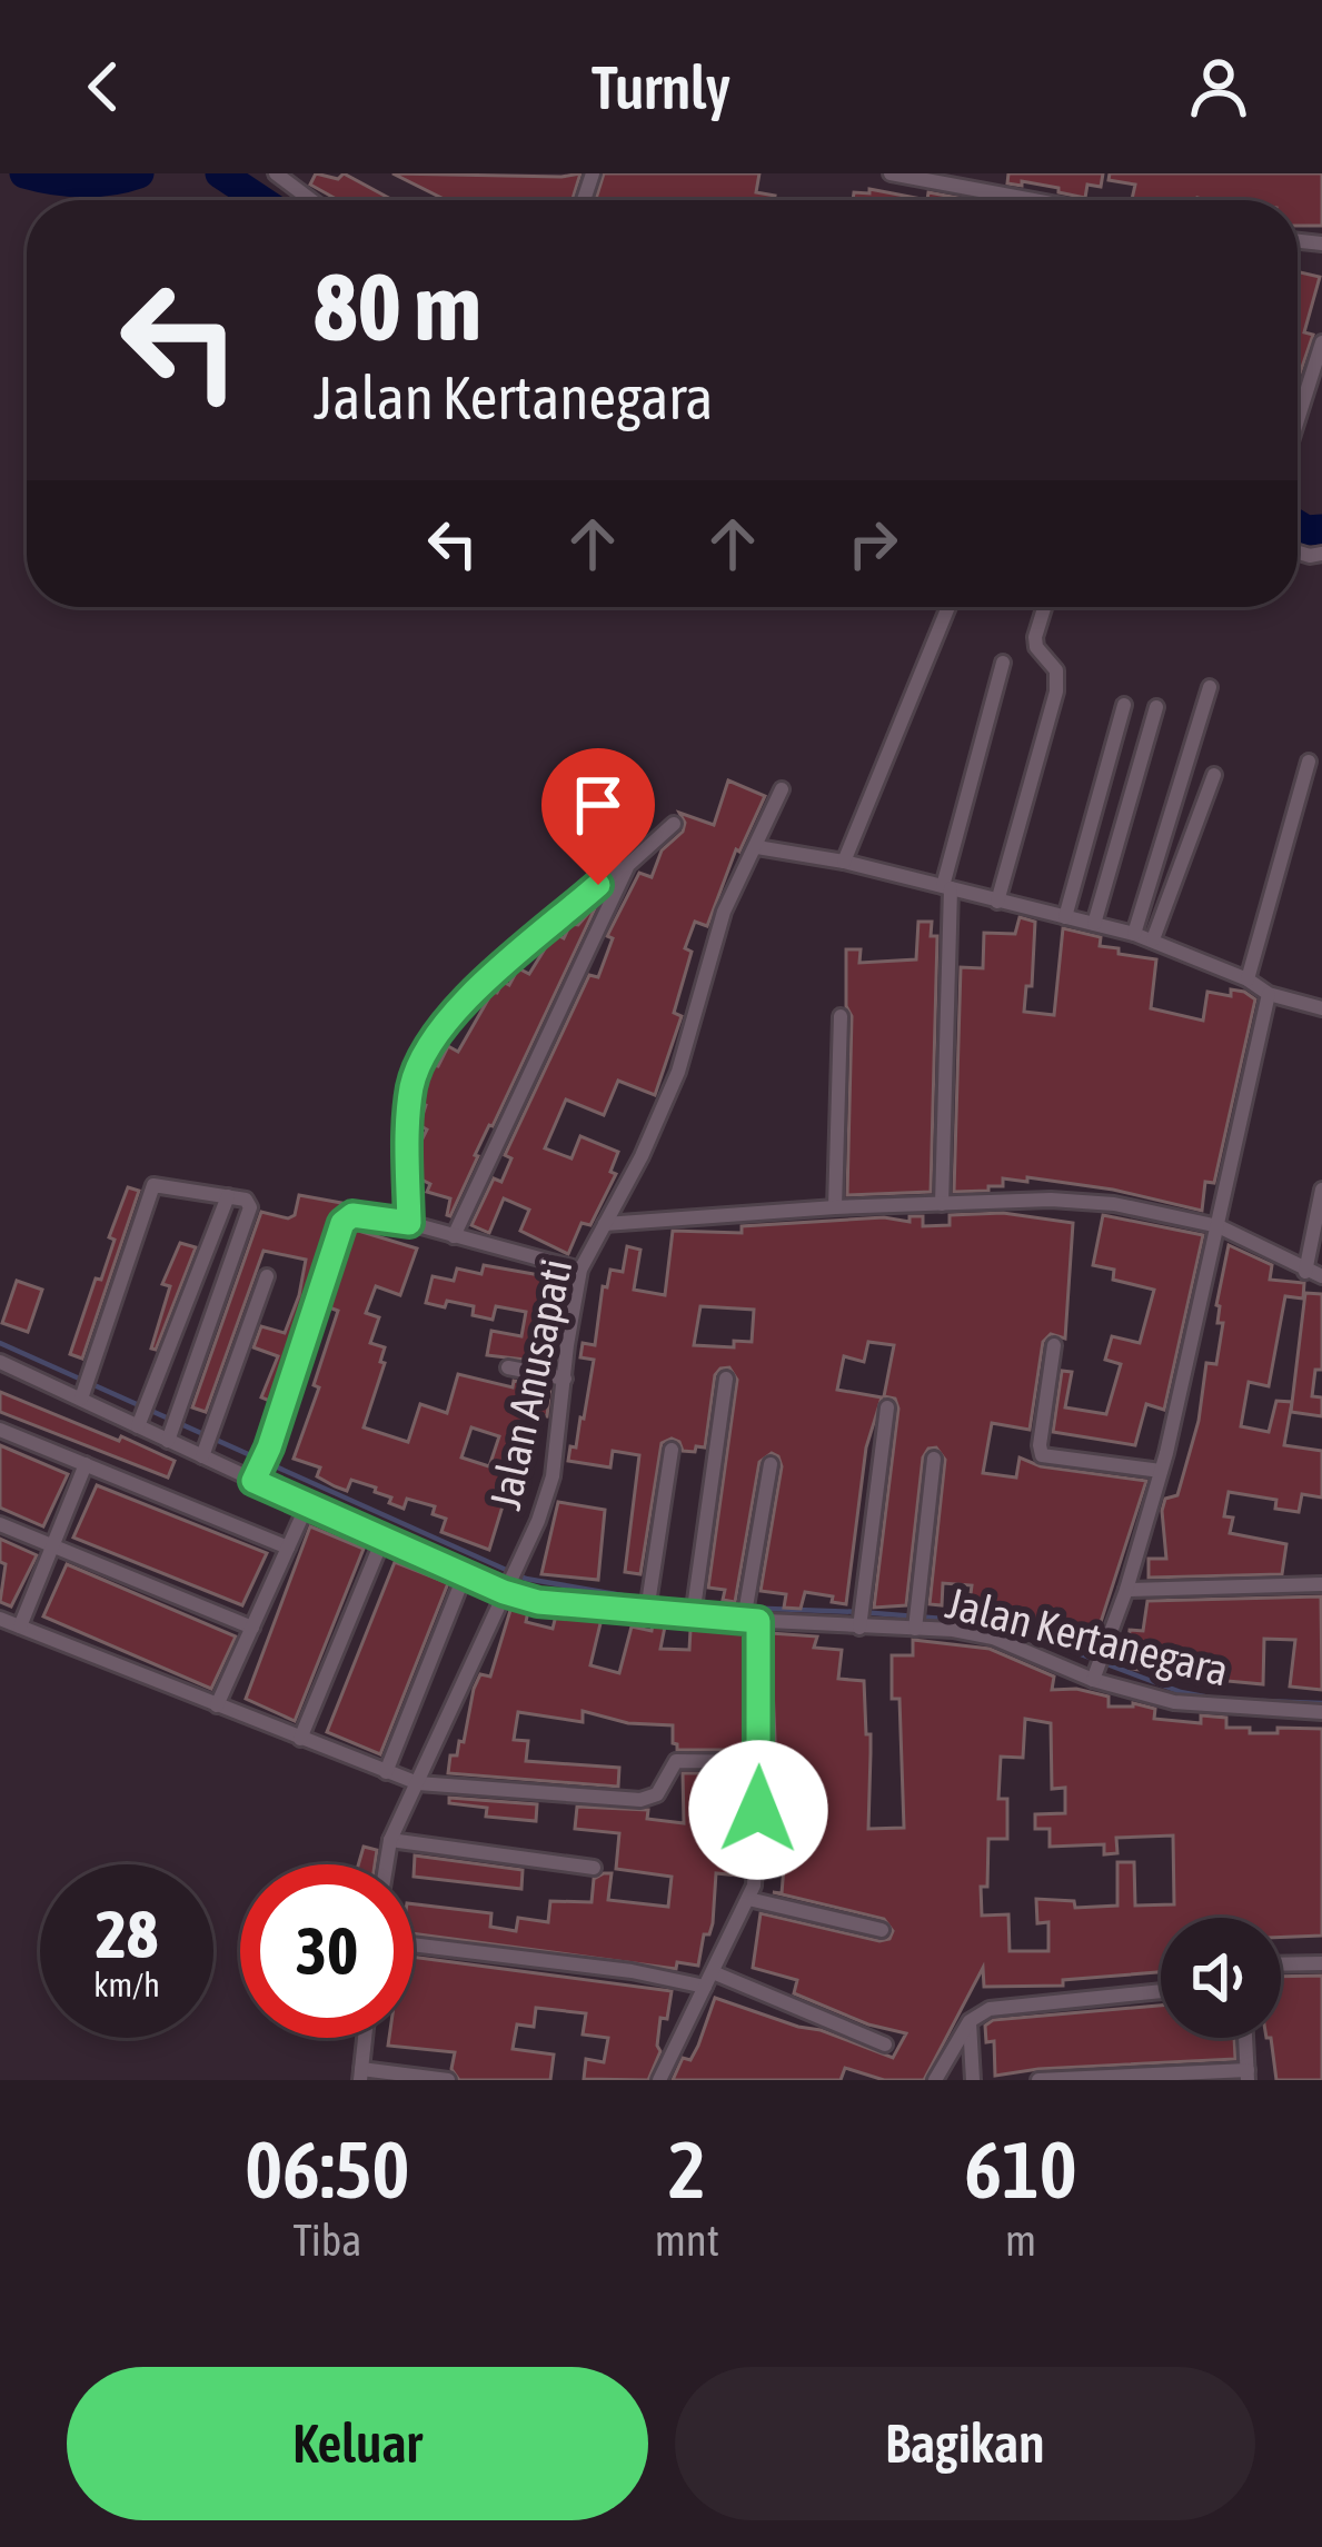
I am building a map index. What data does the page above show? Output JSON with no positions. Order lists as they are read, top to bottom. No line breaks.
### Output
{"streets":{"street":["Jalan Anusapati","Jalan Kertanegara"]},"crossings":[["Jalan Anusapati","Jalan Kertanegara"]],"page":{"header":"Turnly","turn":["80 m","Jalan Kertanegara"],"speed":"28 km/h","limit":"30","eta":["06:50","Tiba","2","mnt","610","m"],"buttons":["Keluar","Bagikan"]}}
